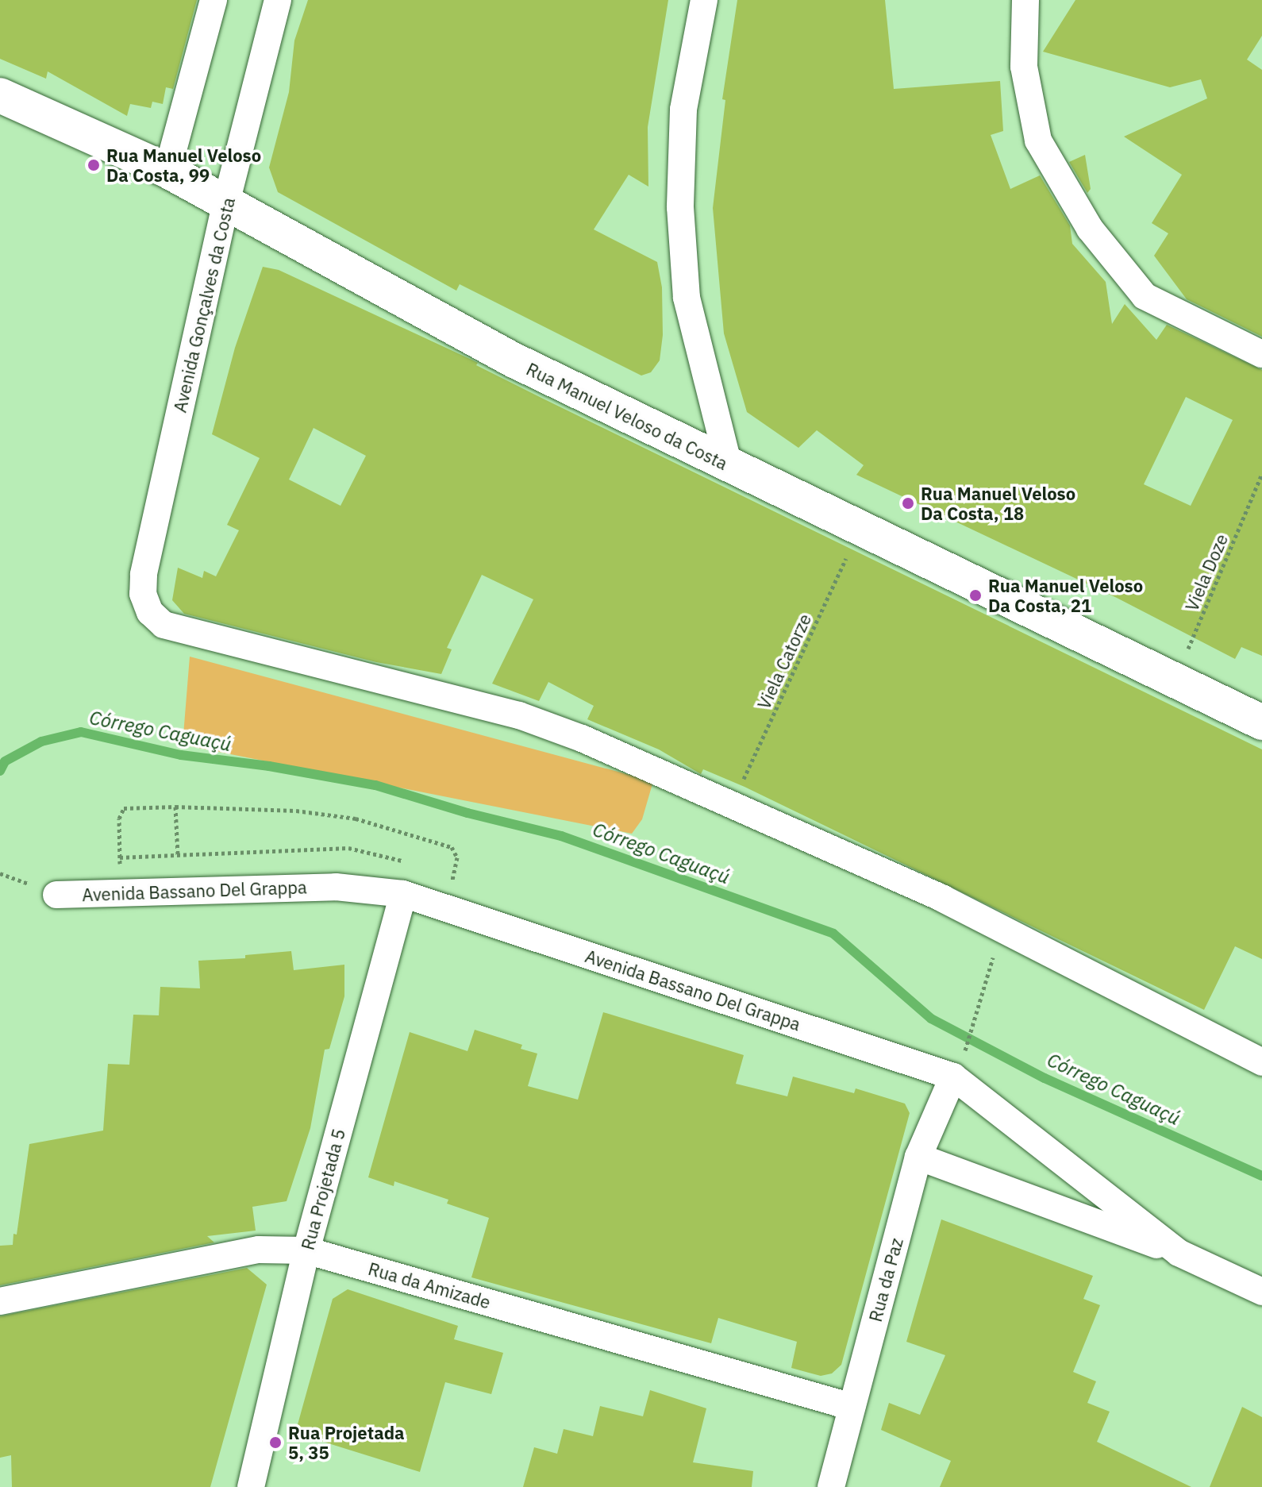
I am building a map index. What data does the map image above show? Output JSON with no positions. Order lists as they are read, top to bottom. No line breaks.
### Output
{"streets":{"main road":["Rua Manuel Veloso da Costa"],"street":["Avenida Gonçalves da Costa","Avenida Bassano Del Grappa","Rua Projetada 5","Rua da Paz","Rua da Amizade"],"path":["Viela Doze","Viela Catorze"]},"crossings":[["Avenida Gonçalves da Costa","Rua Manuel Veloso da Costa"],["Avenida Gonçalves da Costa","Viela Catorze"],["Rua Manuel Veloso da Costa","Viela Doze"],["Rua Manuel Veloso da Costa","Viela Catorze"],["Avenida Bassano Del Grappa","Rua Projetada 5"],["Avenida Bassano Del Grappa","Rua da Paz"],["Rua Projetada 5","Rua da Amizade"],["Rua da Paz","Rua da Amizade"]],"water":["Córrego Caguaçú"],"places":["Rua Manuel Veloso Da Costa, 99","Rua Manuel Veloso Da Costa, 18","Rua Manuel Veloso Da Costa, 21","Rua Projetada 5, 35"]}
